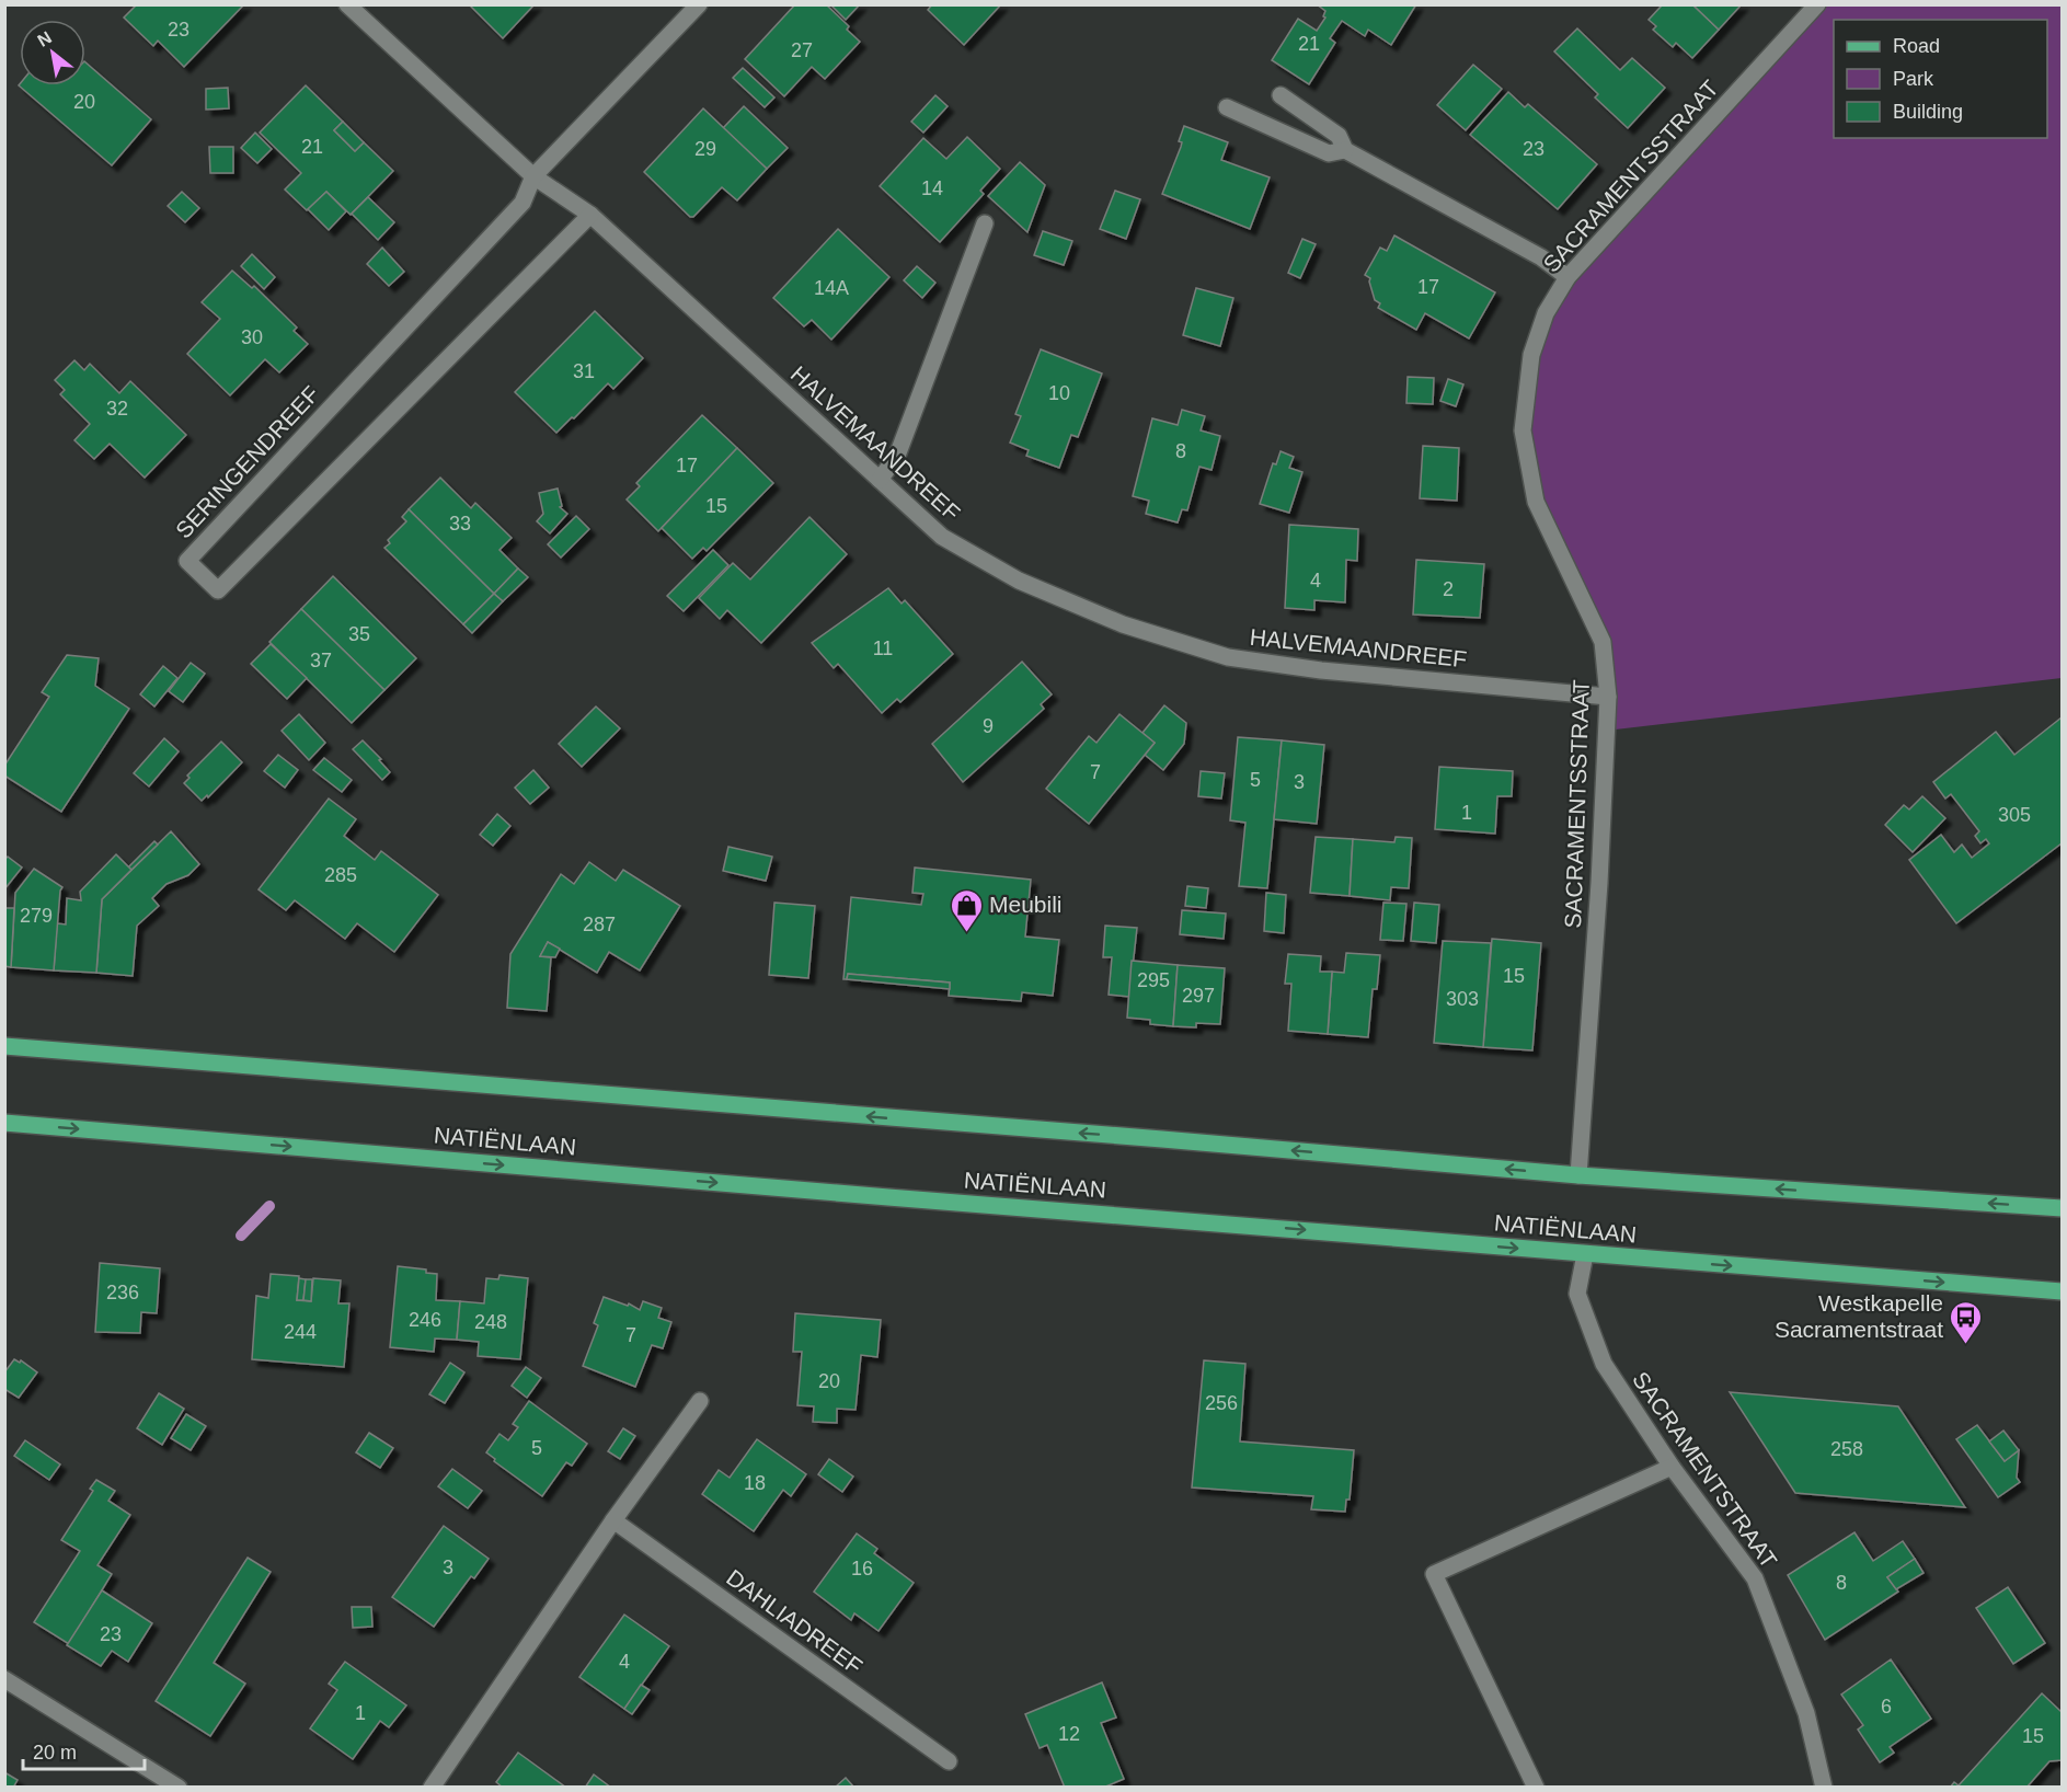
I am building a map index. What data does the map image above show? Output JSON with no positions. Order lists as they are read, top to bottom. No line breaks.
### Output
{"streets":{"main road":["NATIËNLAAN"],"street":["SACRAMENTSSTRAAT","HALVEMAANDREEF","SERINGENDREEF","SACRAMENTSTRAAT","DAHLIADREEF"]},"crossings":[["SACRAMENTSSTRAAT","HALVEMAANDREEF"],["HALVEMAANDREEF","SERINGENDREEF"],["NATIËNLAAN","SACRAMENTSTRAAT"]],"places":{"shop":["Meubili"],"bus stop":["Westkapelle Sacramentstraat"]},"house_numbers":["23","21","27","20","21","29","23","14","17","14A","30","31","10","32","8","17","15","33","4","2","35","11","37","9","7","5","3","1","305","285","279","287","15","295","297","303","236","246","248","244","7","20","256","5","258","18","3","16","8","23","4","6","1","12","15"],"legend":["Road","Park","Building"],"scale_bar":"20 m","north":"top left"}
